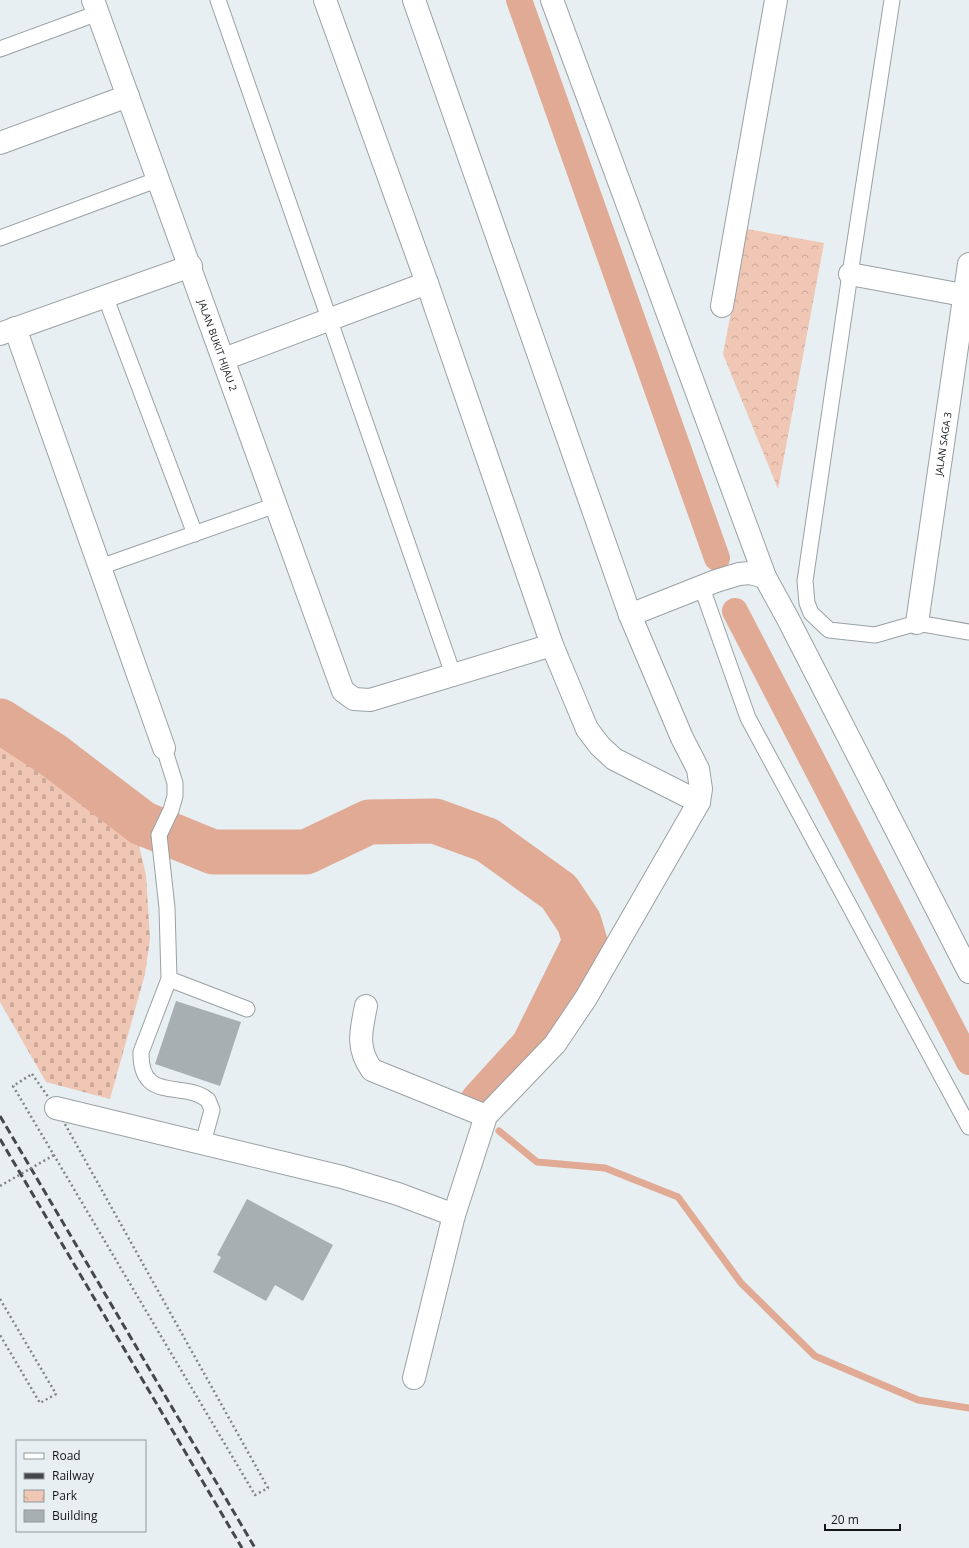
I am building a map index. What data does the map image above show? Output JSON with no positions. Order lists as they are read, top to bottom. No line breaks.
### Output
{"streets":{"street":["JALAN BUKIT HIJAU 2","JALAN SAGA 3"]},"legend":["Road","Railway","Park","Building"],"scale_bar":"20 m"}
